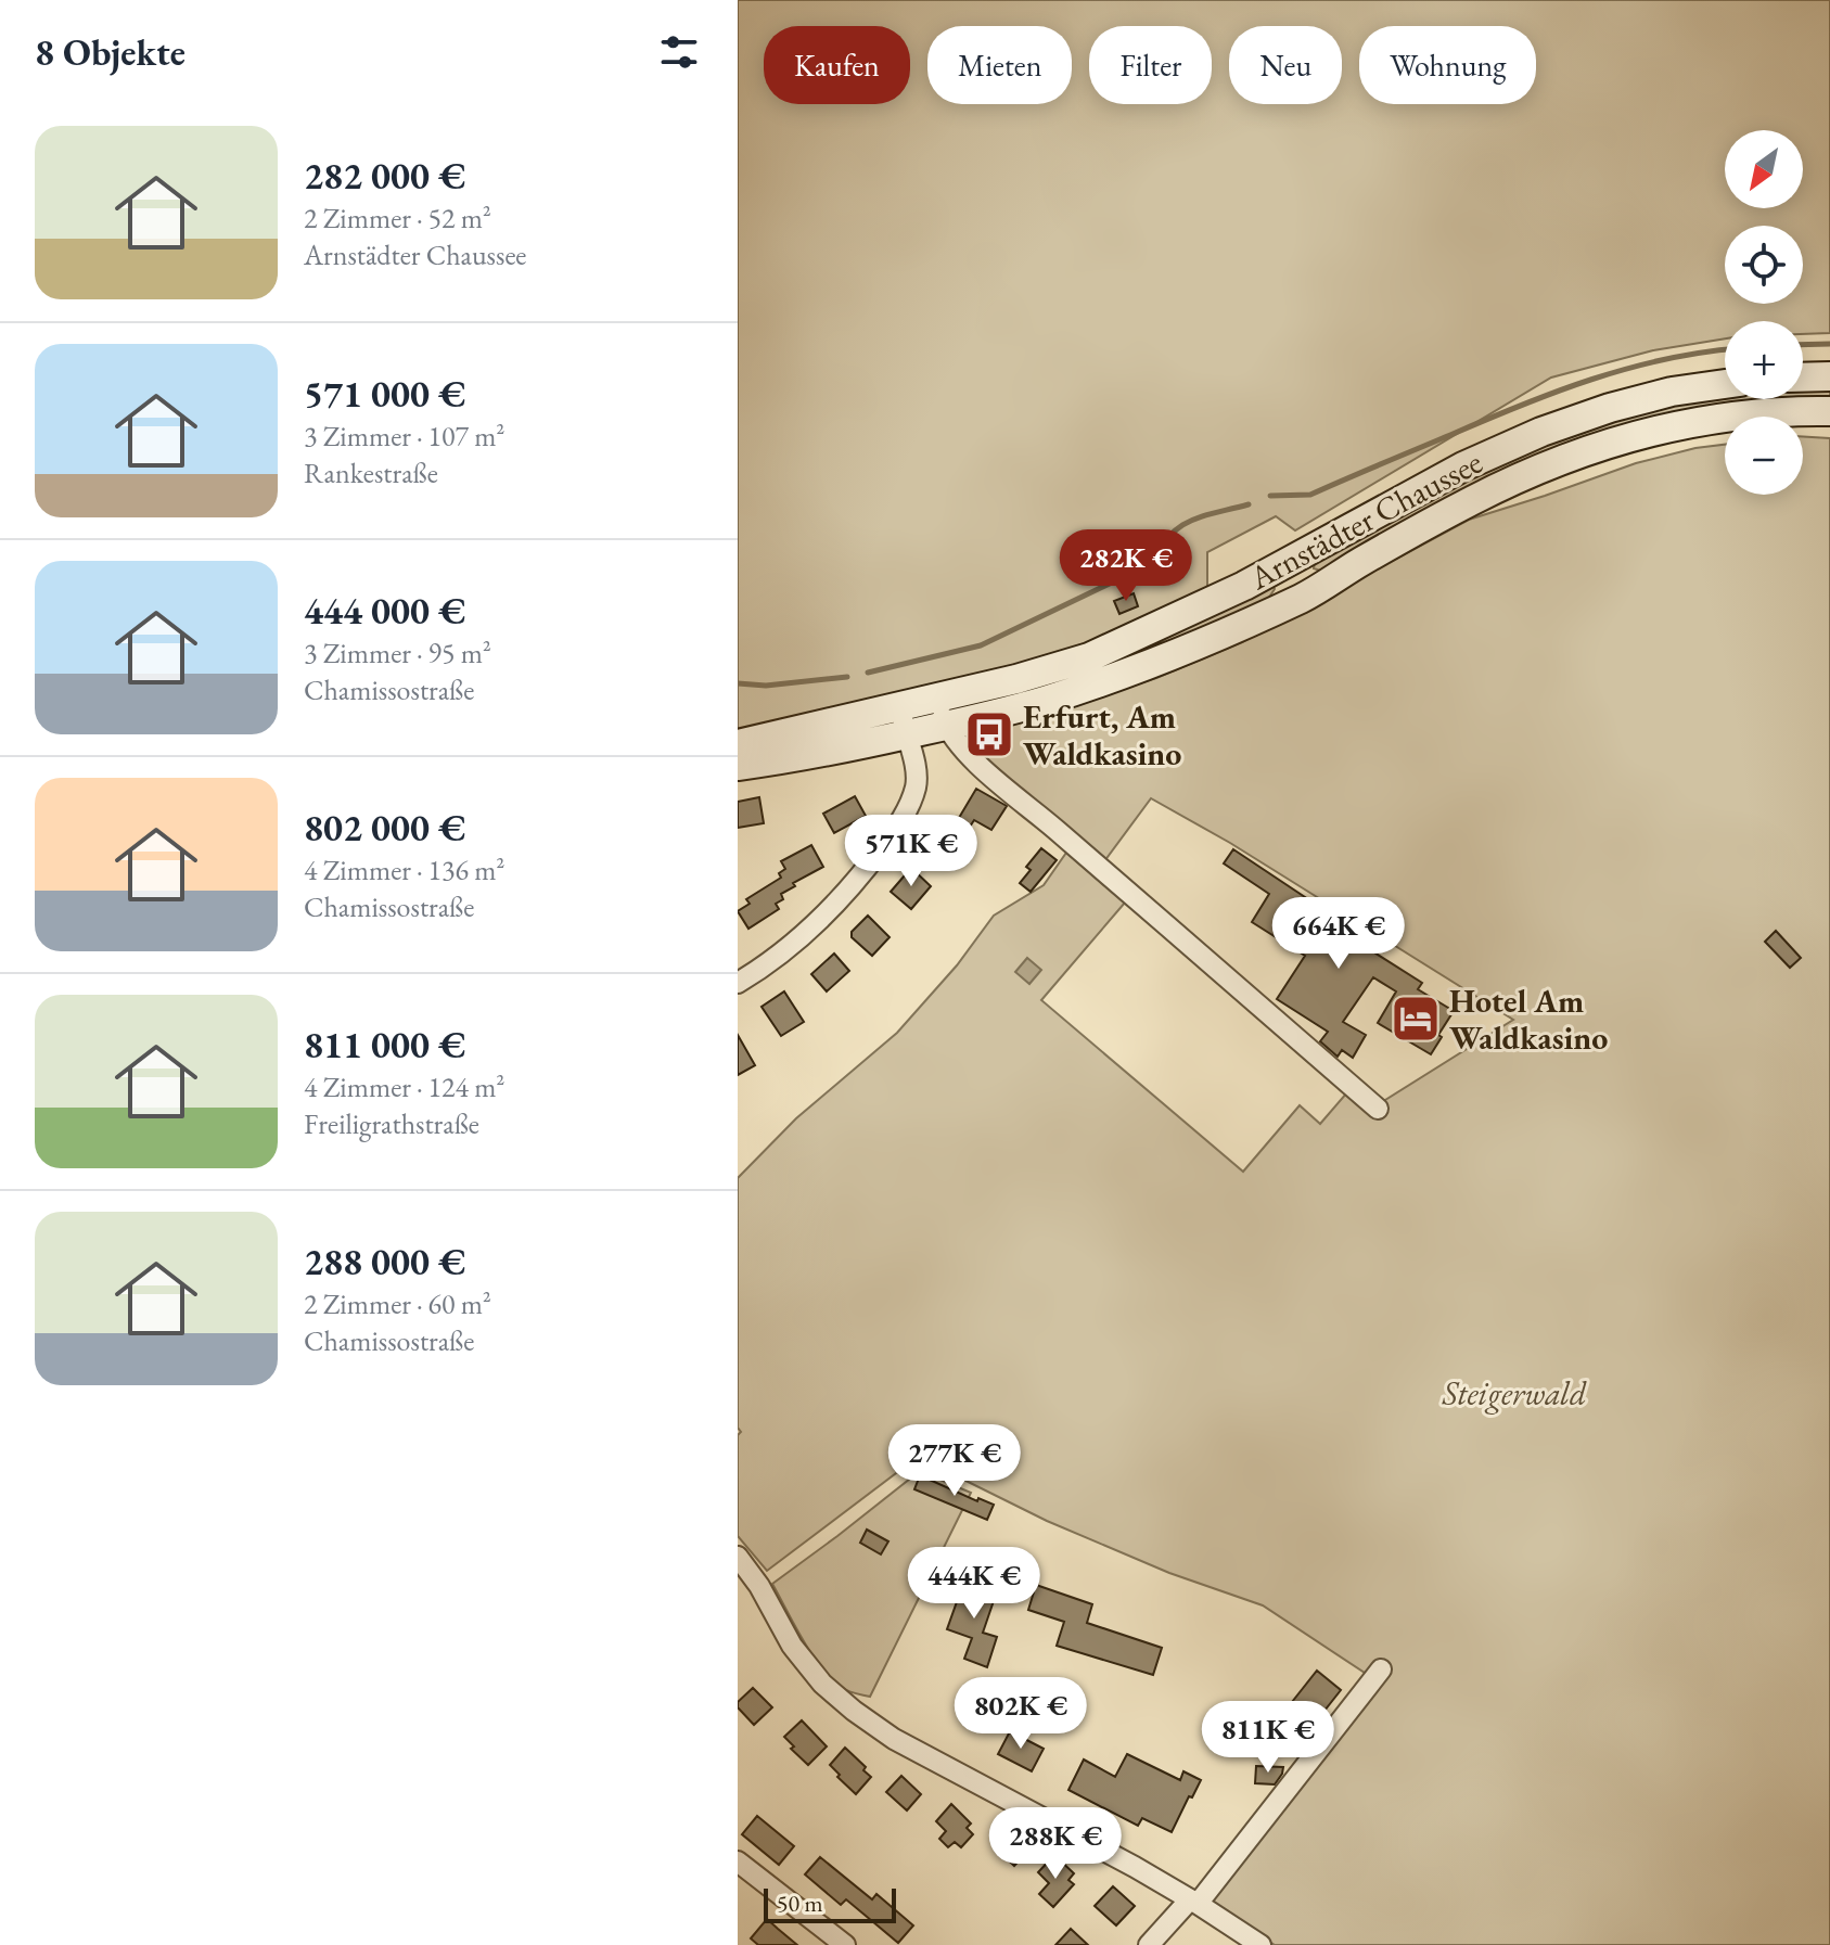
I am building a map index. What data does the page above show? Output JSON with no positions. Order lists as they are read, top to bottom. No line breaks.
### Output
{"streets":{"main road":["Arnstädter Chaussee"]},"parks":["Steigerwald"],"places":{"bus stop":["Erfurt, Am Waldkasino"],"hotel":["Hotel Am Waldkasino"]},"scale_bar":"50 m","north":"bottom left","page":{"heading":"8 Objekte","chip":["Kaufen","Mieten","Filter","Neu","Wohnung"],"list":[{"name":"282 000 €","note":"2 Zimmer · 52 m² · Arnstädter Chaussee"},{"name":"571 000 €","note":"3 Zimmer · 107 m² · Rankestraße"},{"name":"444 000 €","note":"3 Zimmer · 95 m² · Chamissostraße"},{"name":"802 000 €","note":"4 Zimmer · 136 m² · Chamissostraße"},{"name":"811 000 €","note":"4 Zimmer · 124 m² · Freiligrathstraße"},{"name":"288 000 €","note":"2 Zimmer · 60 m² · Chamissostraße"}],"map_buttons":["+","−"],"price":["282K €","571K €","664K €","277K €","444K €","802K €","811K €","288K €"],"scale":"50 m"}}
